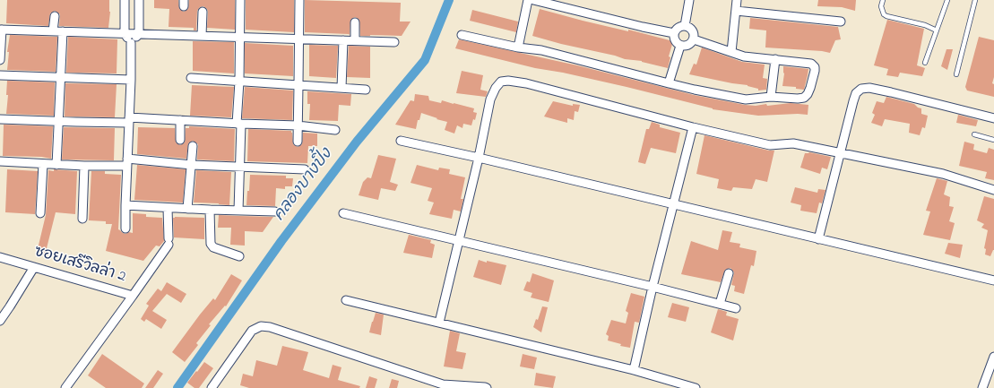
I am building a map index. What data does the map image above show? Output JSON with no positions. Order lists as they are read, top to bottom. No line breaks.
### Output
{"streets":{"street":["ซอยเสรีวิลล่า 2"]},"water":["คลองบางปิ้ง"]}
